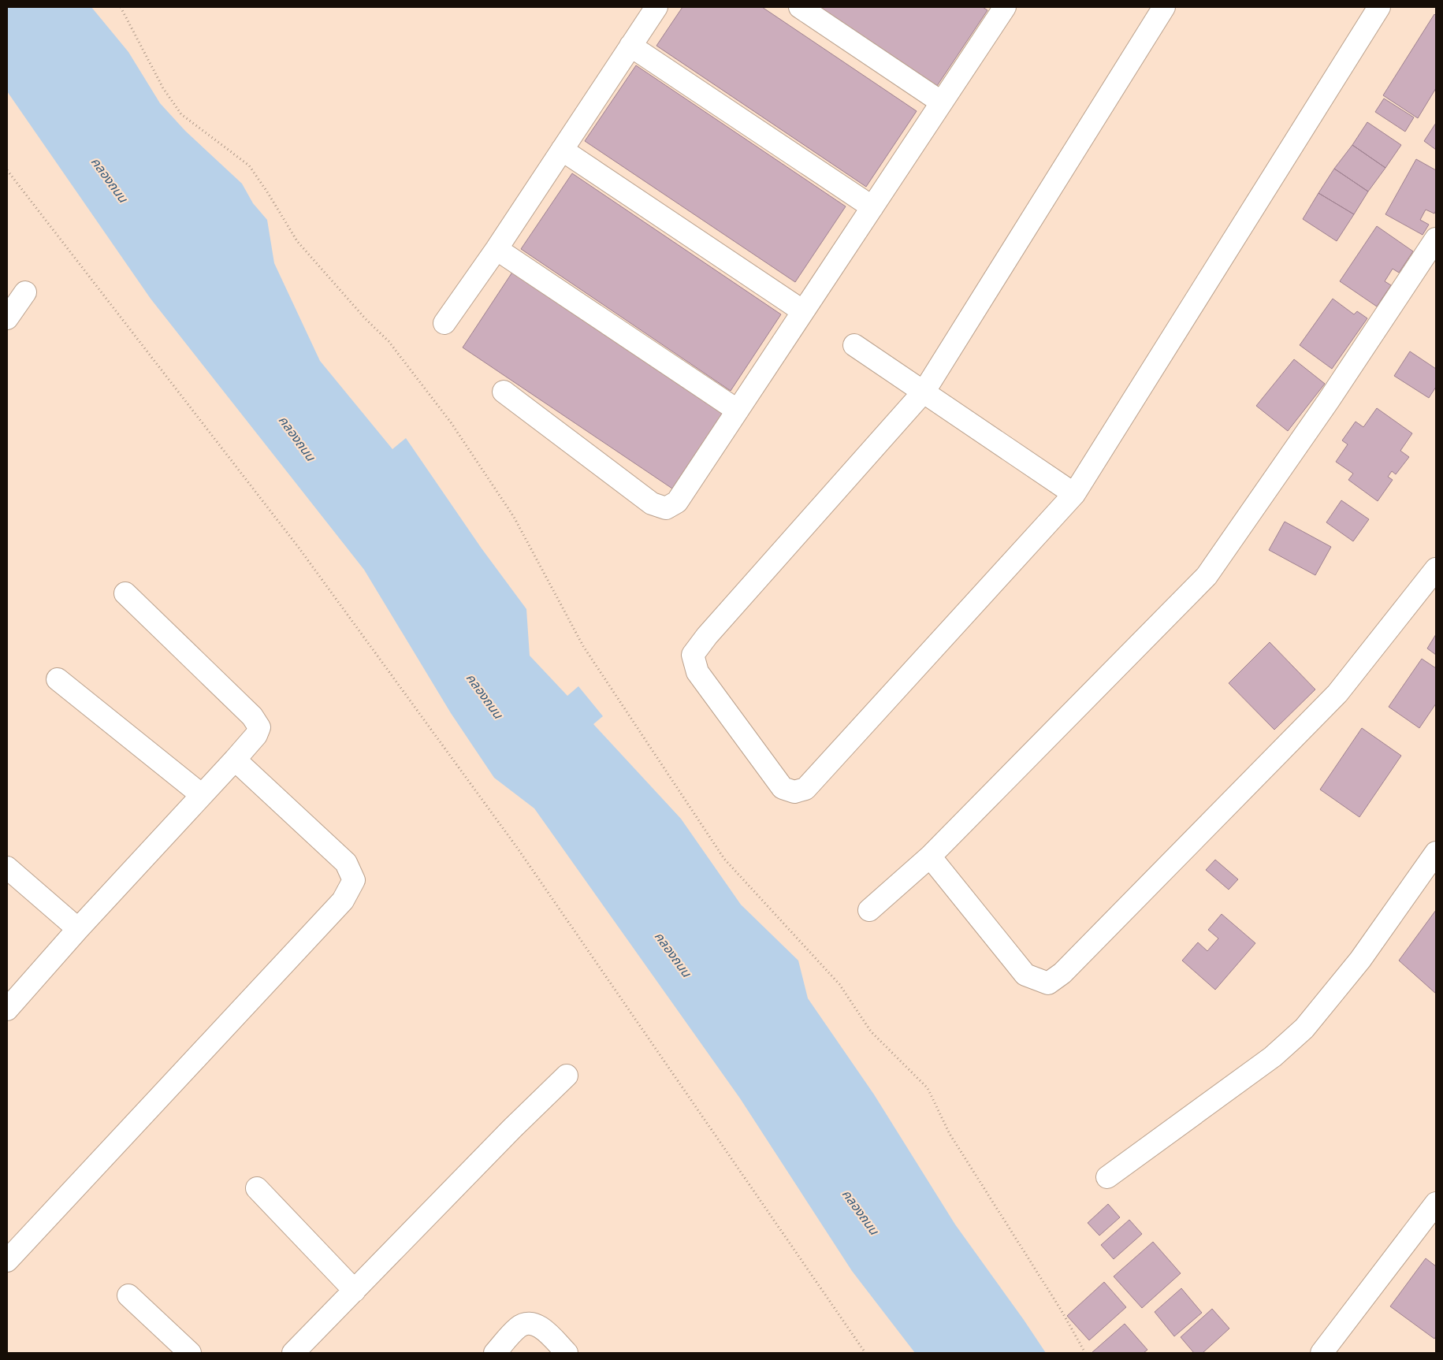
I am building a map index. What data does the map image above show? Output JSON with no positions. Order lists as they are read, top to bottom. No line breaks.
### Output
{"water":["คลองถนน"]}
